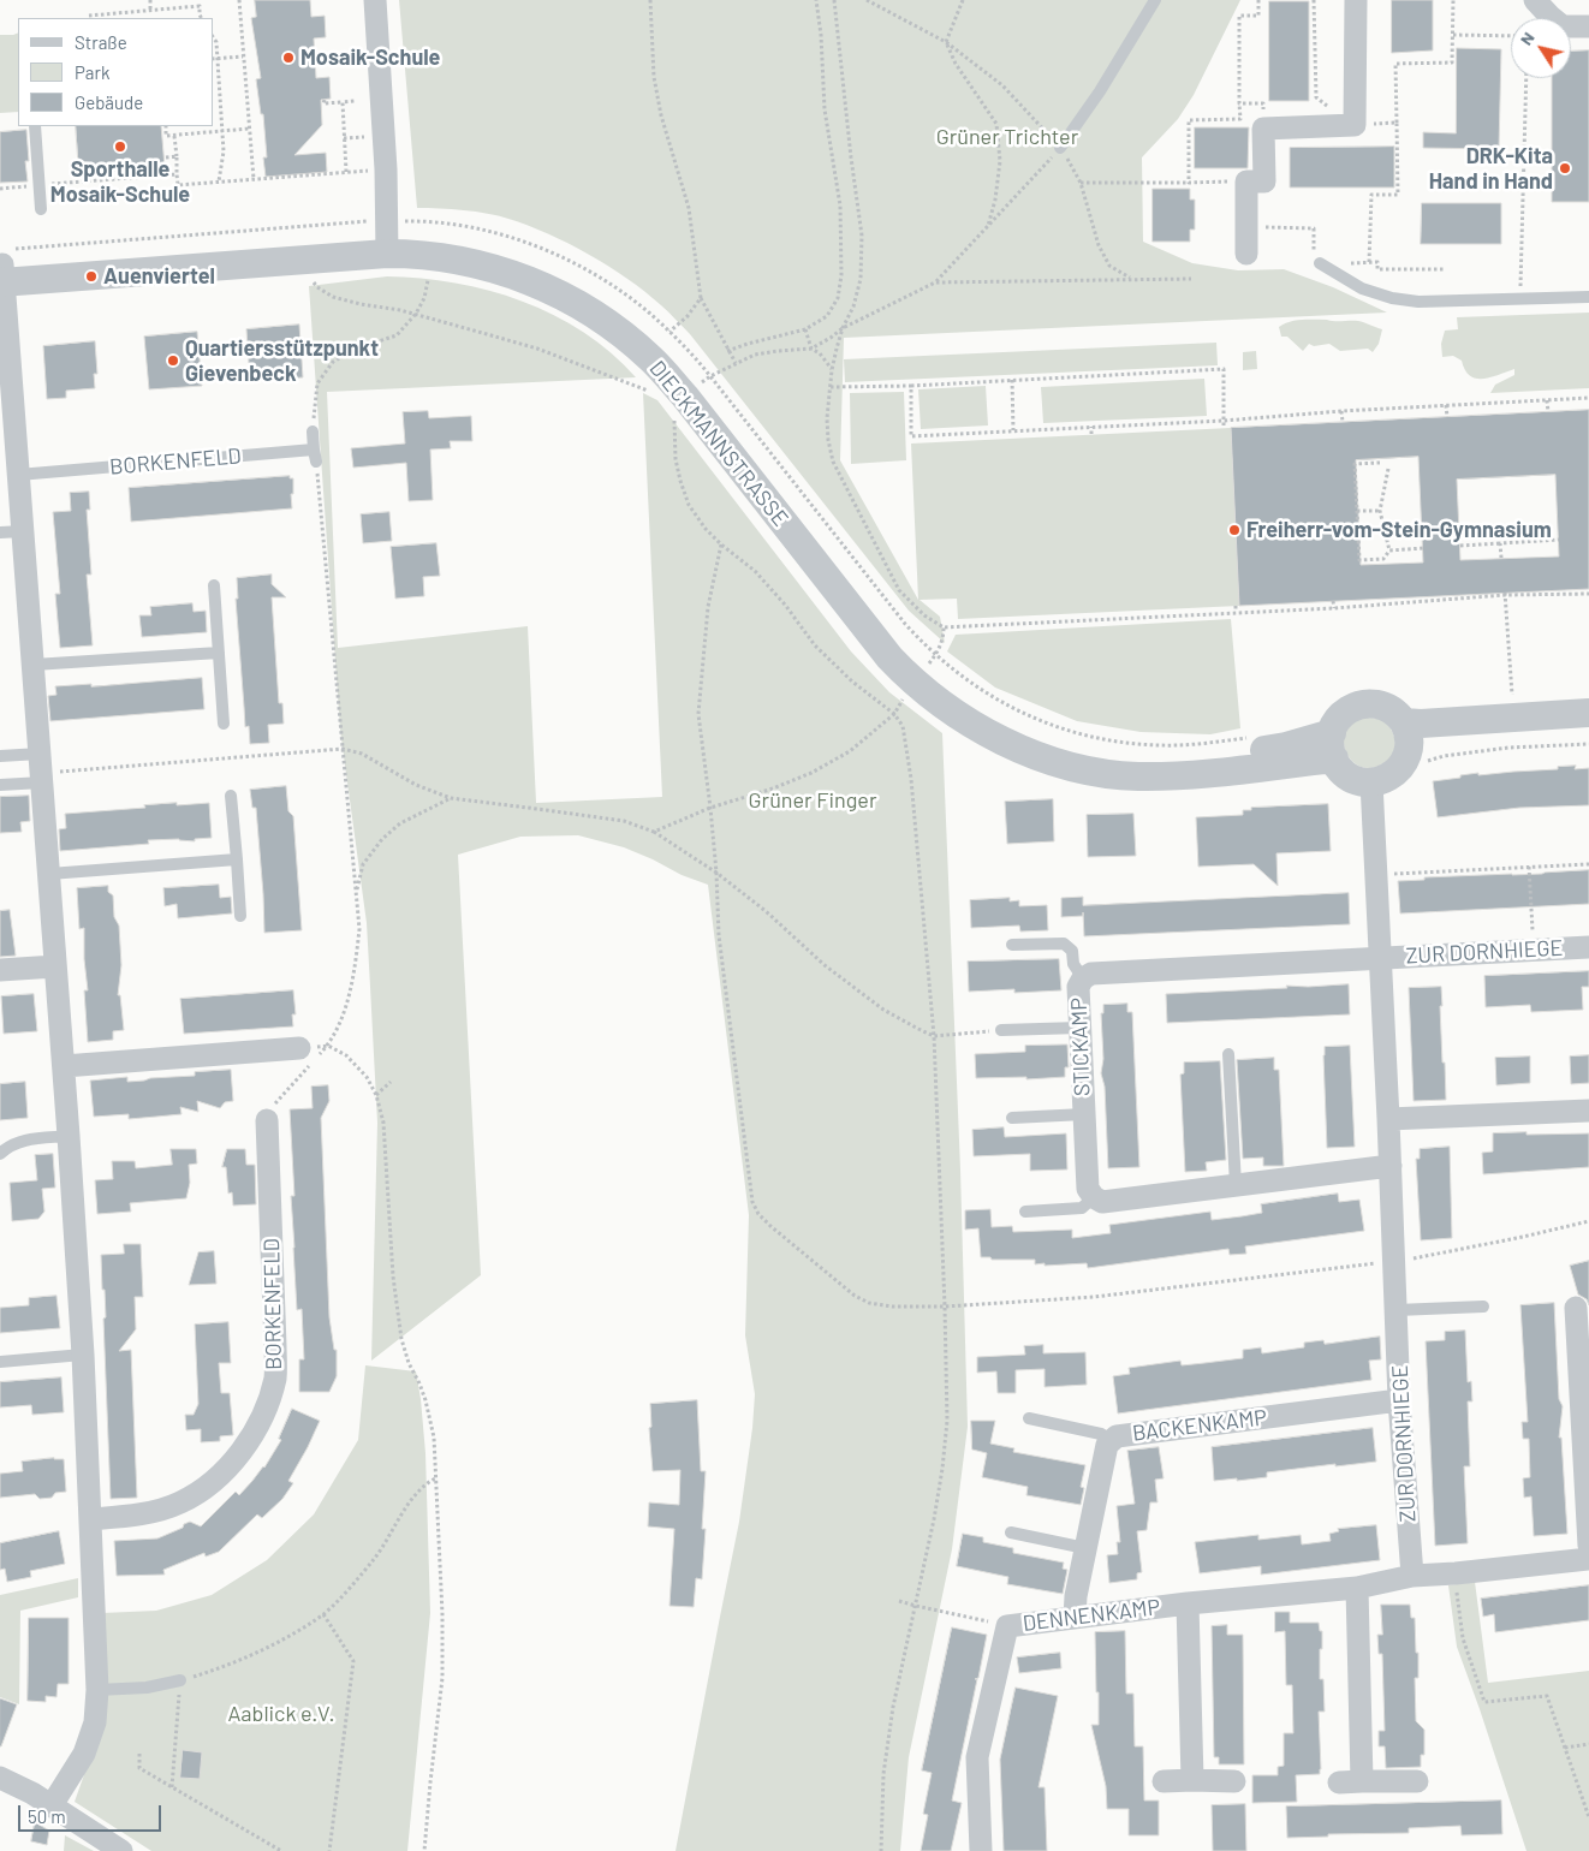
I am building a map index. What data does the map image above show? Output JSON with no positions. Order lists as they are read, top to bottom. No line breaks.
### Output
{"streets":{"street":["DIECKMANNSTRASSE","BORKENFELD","ZUR DORNHIEGE","STICKAMP","BACKENKAMP","DENNENKAMP"]},"crossings":[["DIECKMANNSTRASSE","ZUR DORNHIEGE"],["ZUR DORNHIEGE","STICKAMP"],["ZUR DORNHIEGE","BACKENKAMP"],["BACKENKAMP","DENNENKAMP"]],"parks":["Grüner Trichter","Grüner Finger","Aablick e.V."],"places":["Mosaik-Schule","Sporthalle Mosaik-Schule","DRK-Kita Hand in Hand","Auenviertel","Quartiersstützpunkt Gievenbeck","Freiherr-vom-Stein-Gymnasium"],"legend":["Straße","Park","Gebäude"],"scale_bar":"50 m","north":"top left"}
